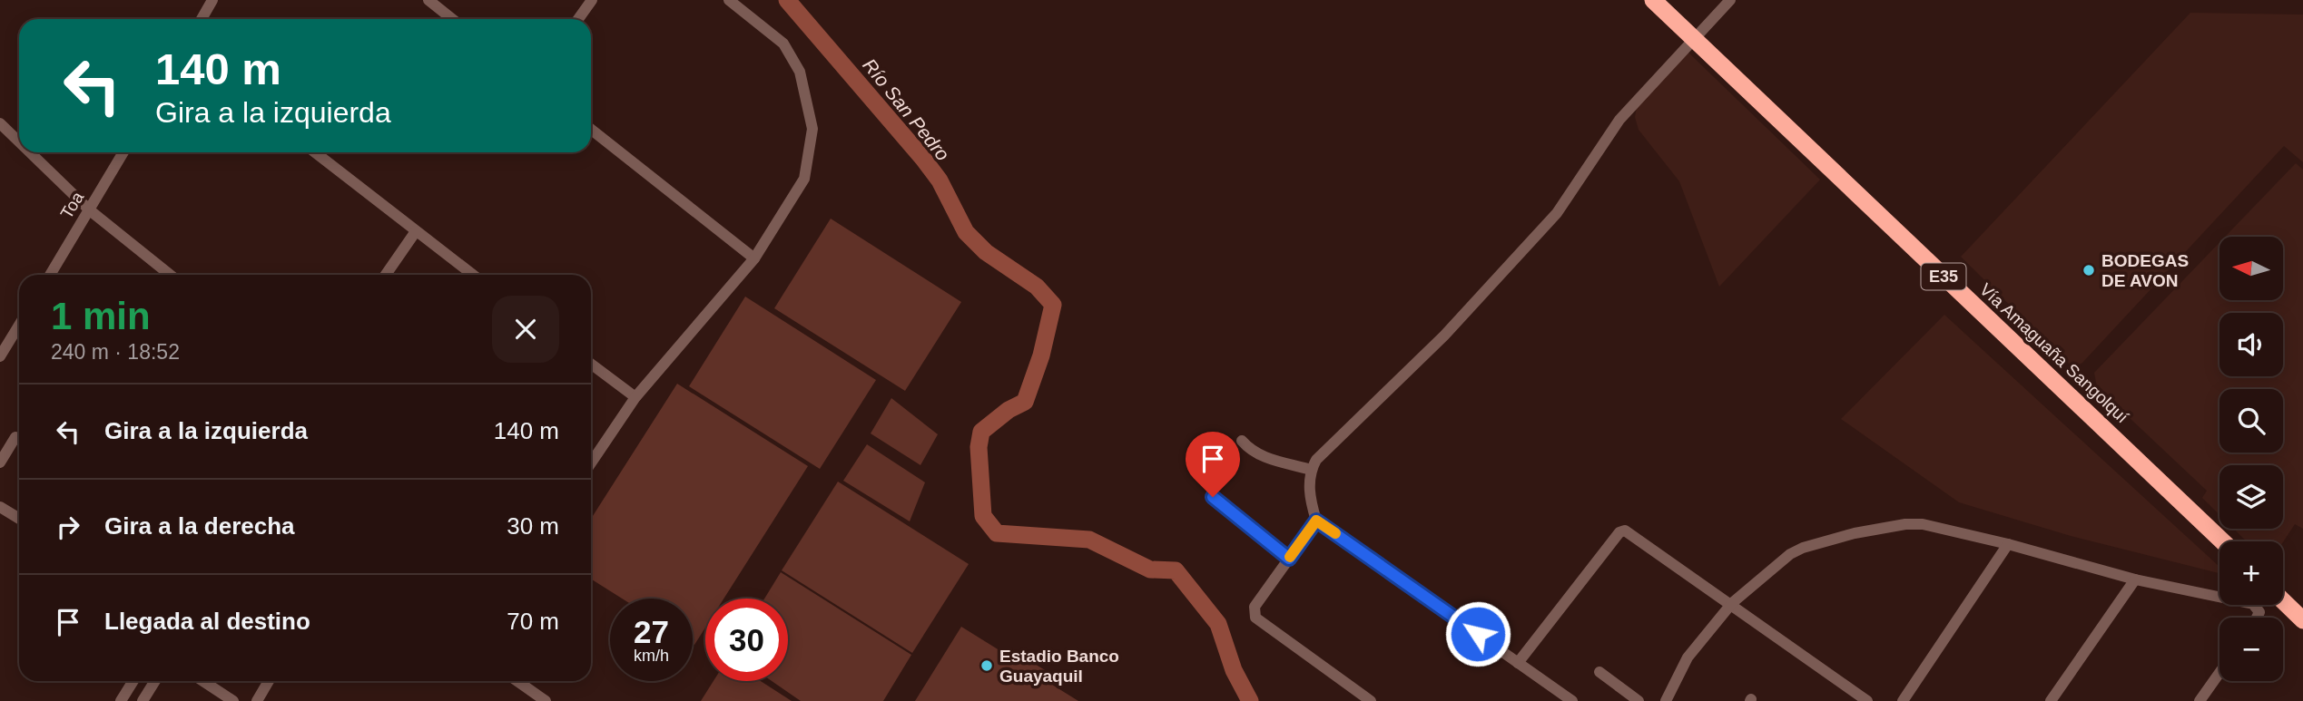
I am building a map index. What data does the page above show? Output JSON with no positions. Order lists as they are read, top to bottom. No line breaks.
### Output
{"streets":{"highway":["E35","Vía Amaguaña Sangolquí"],"street":["Toa"]},"water":["Río San Pedro"],"places":["BODEGAS DE AVON","Estadio Banco Guayaquil"],"north":"left","page":{"turn":["140 m","Gira a la izquierda"],"map_buttons":["+","−"],"heading":["1 min","240 m · 18:52"],"list":[{"name":"Gira a la izquierda","value":"140 m"},{"name":"Gira a la derecha","value":"30 m"},{"name":"Llegada al destino","value":"70 m"}],"speed":"27 km/h","limit":"30"}}
